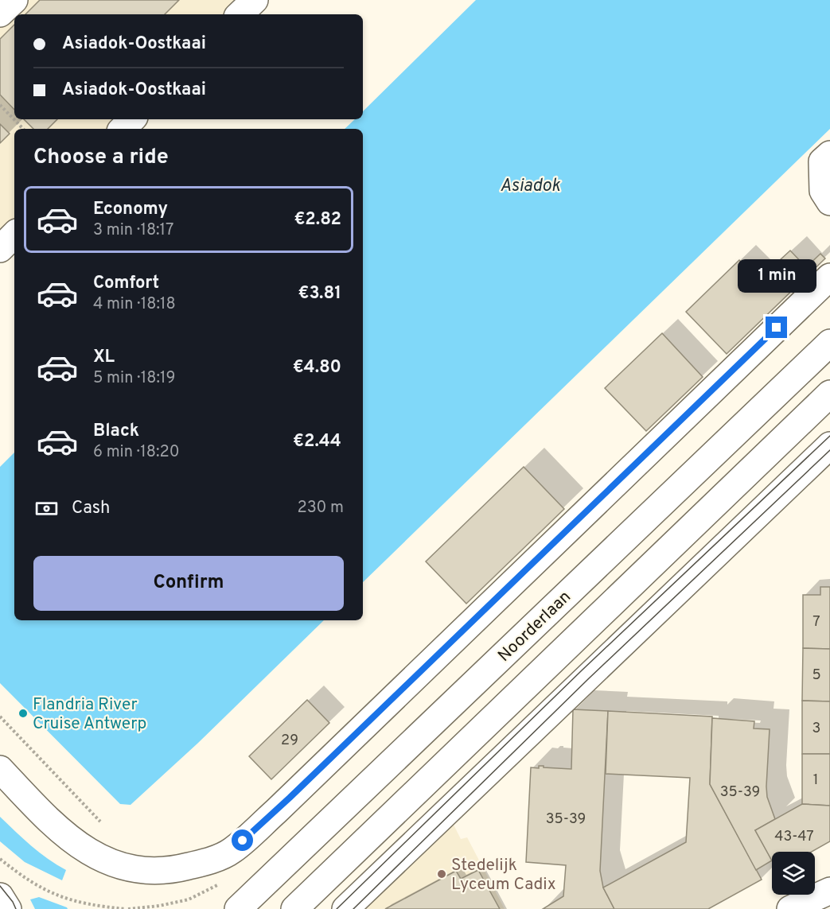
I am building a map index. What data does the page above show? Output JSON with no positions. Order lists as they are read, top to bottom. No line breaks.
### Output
{"streets":{"main road":["Noorderlaan"]},"water":["Asiadok"],"places":["Flandria River Cruise Antwerp","Stedelijk Lyceum Cadix"],"house_numbers":["7","5","3","29","1","35-39","35-39","43-47"],"page":{"banner":["Asiadok-Oostkaai","Asiadok-Oostkaai"],"heading":"Choose a ride","list":[{"name":"Economy","note":"3 min · 18:17","value":"€2.82"},{"name":"Comfort","note":"4 min · 18:18","value":"€3.81"},{"name":"XL","note":"5 min · 18:19","value":"€4.80"},{"name":"Black","note":"6 min · 18:20","value":"€2.44"}],"bubble":"1 min","pay":["Cash","230 m"],"buttons":"Confirm"}}
